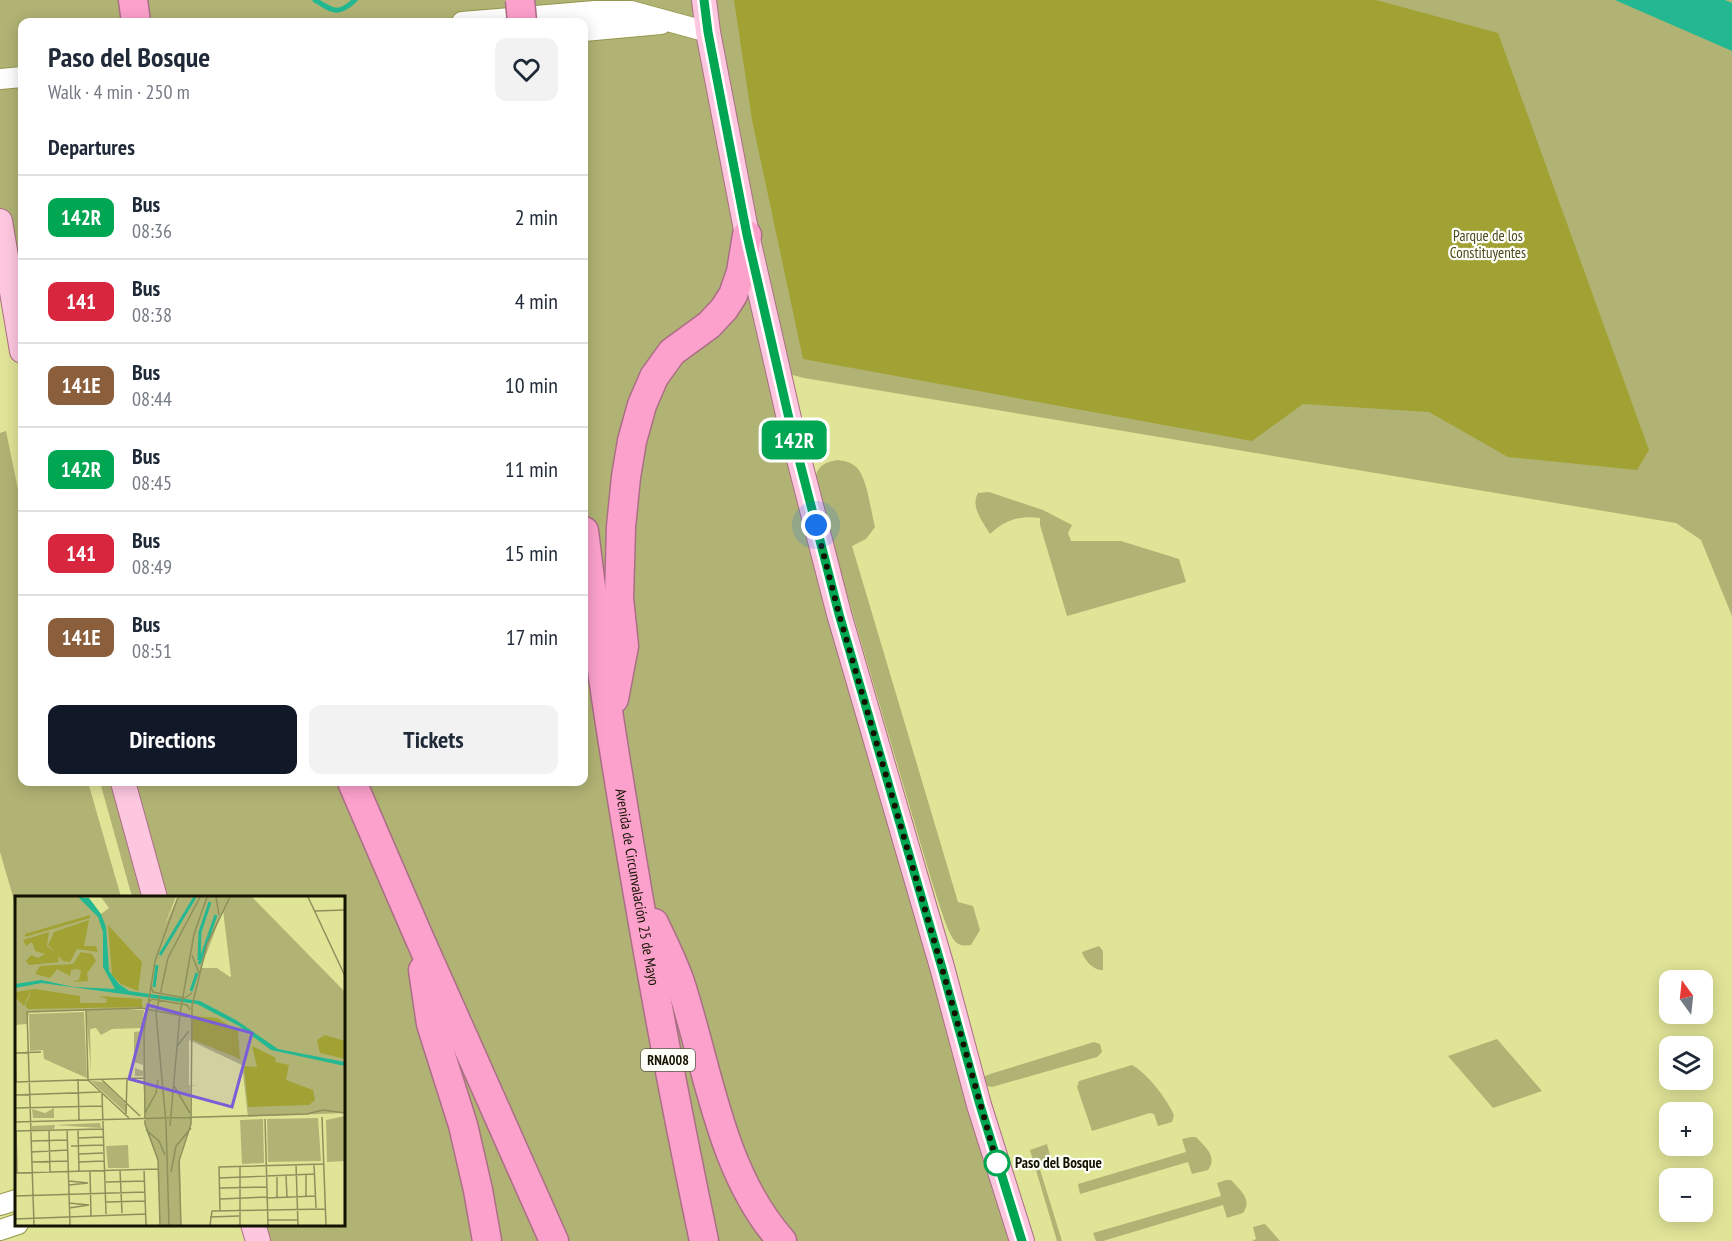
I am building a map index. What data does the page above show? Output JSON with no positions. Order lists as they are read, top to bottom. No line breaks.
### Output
{"streets":{"highway":["Avenida de Circunvalación 25 de Mayo","RNA008"]},"parks":["Parque de los Constituyentes"],"places":["Paso del Bosque"],"lines":["bus line 142R"],"north":"top","page":{"on_map":"142R","heading":[["Paso del Bosque","Walk · 4 min · 250 m"],"Departures"],"list":[{"mark":"142R","name":"Bus","note":"08:36","value":"2 min"},{"mark":"141","name":"Bus","note":"08:38","value":"4 min"},{"mark":"141E","name":"Bus","note":"08:44","value":"10 min"},{"mark":"142R","name":"Bus","note":"08:45","value":"11 min"},{"mark":"141","name":"Bus","note":"08:49","value":"15 min"},{"mark":"141E","name":"Bus","note":"08:51","value":"17 min"}],"buttons":["Directions","Tickets"],"map_buttons":["+","−"]}}
